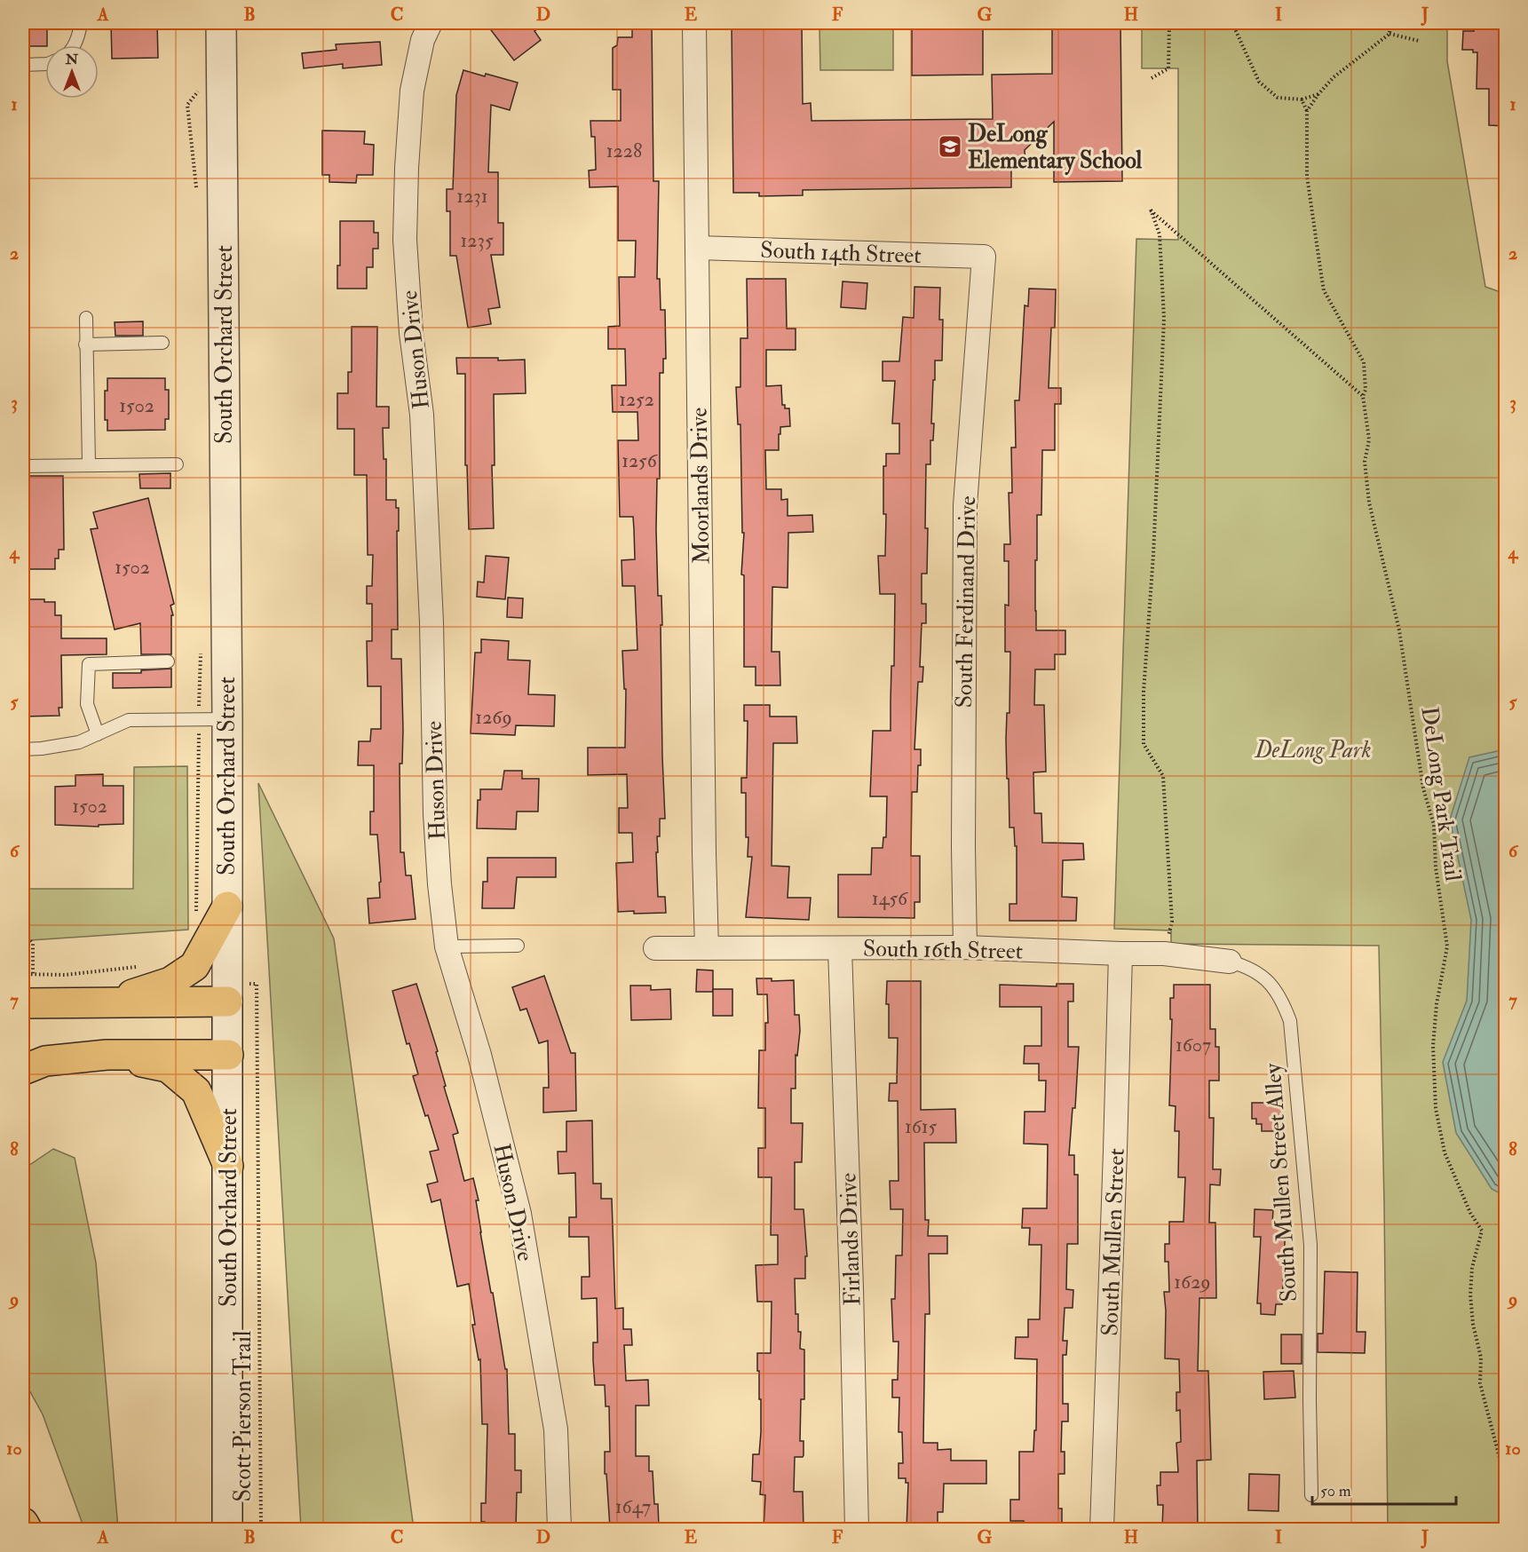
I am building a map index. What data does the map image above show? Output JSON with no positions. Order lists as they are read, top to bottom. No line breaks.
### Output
{"streets":{"street":["South 14th Street","South Orchard Street","Huson Drive","Moorlands Drive","South Ferdinand Drive","South 16th Street","Firlands Drive","South Mullen Street"],"lane":["South Mullen Street Alley"],"path":["DeLong Park Trail","Scott Pierson Trail"]},"crossings":[["South 14th Street","Moorlands Drive"],["South 14th Street","South Ferdinand Drive"],["Moorlands Drive","South 16th Street"],["South Ferdinand Drive","South 16th Street"],["South 16th Street","South Mullen Street Alley"],["South 16th Street","Firlands Drive"],["South 16th Street","South Mullen Street"]],"parks":["DeLong Park"],"places":{"school or university":["DeLong Elementary School"]},"house_numbers":["1228","1231","1235","1252","1502","1256","1502","1269","1502","1456","1607","1615","1629","1647"],"scale_bar":"50 m","north":"top","grid":{"columns":["A","B","C","D","E","F","G","H","I","J"],"rows":["1","2","3","4","5","6","7","8","9","10"]}}
